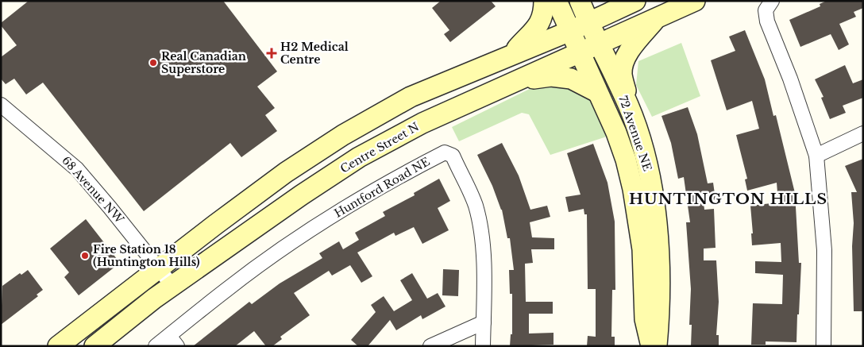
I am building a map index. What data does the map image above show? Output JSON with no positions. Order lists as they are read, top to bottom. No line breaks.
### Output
{"streets":{"main road":["72 Avenue NE","Centre Street N"],"street":["Huntford Road NE","68 Avenue NW"]},"crossings":[["72 Avenue NE","Centre Street N"],["Centre Street N","68 Avenue NW"]],"districts":["HUNTINGTON HILLS"],"places":{"health":["H2 Medical Centre"],"other":["Real Canadian Superstore","Fire Station 18 (Huntington Hills)"]}}
